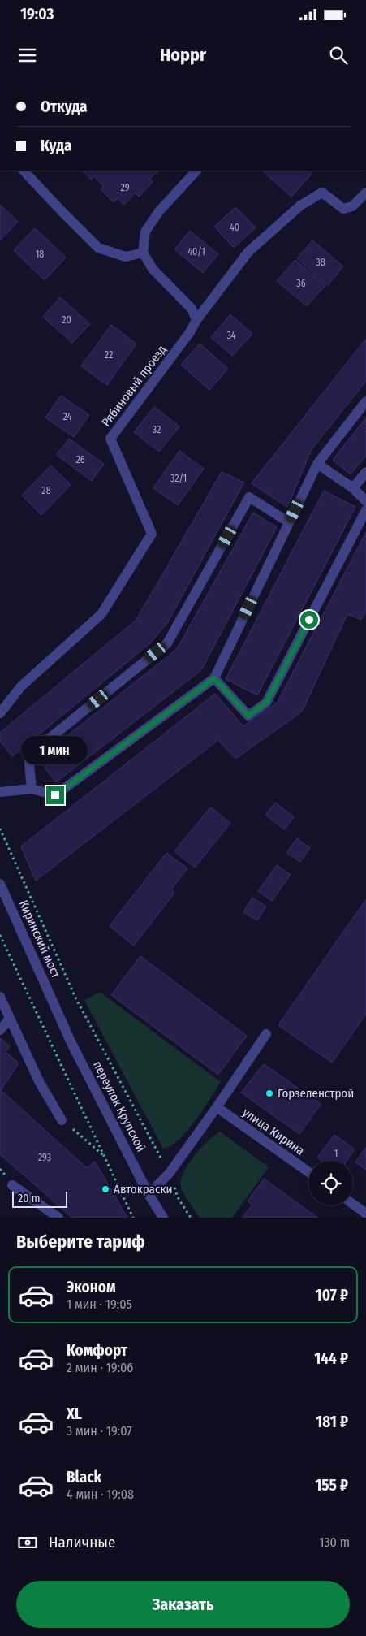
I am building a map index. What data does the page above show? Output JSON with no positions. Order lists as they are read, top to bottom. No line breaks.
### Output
{"streets":{"street":["Рябиновый проезд","Киринский мост","переулок Крупской","улица Кирина"]},"crossings":[["Киринский мост","переулок Крупской"]],"places":["Горзеленстрой","Автокраски"],"house_numbers":["29","40","40/1","18","38","36","20","34","22","24","32","26","32/1","28","1","293"],"scale_bar":"20 m","page":{"status":"19:03","header":"Hoppr","banner":["Откуда","Куда"],"bubble":"1 мин","scale":"20 m","heading":"Выберите тариф","list":[{"name":"Эконом","note":"1 мин · 19:05","value":"107 ₽"},{"name":"Комфорт","note":"2 мин · 19:06","value":"144 ₽"},{"name":"XL","note":"3 мин · 19:07","value":"181 ₽"},{"name":"Black","note":"4 мин · 19:08","value":"155 ₽"}],"pay":["Наличные","130 m"],"buttons":"Заказать"}}
